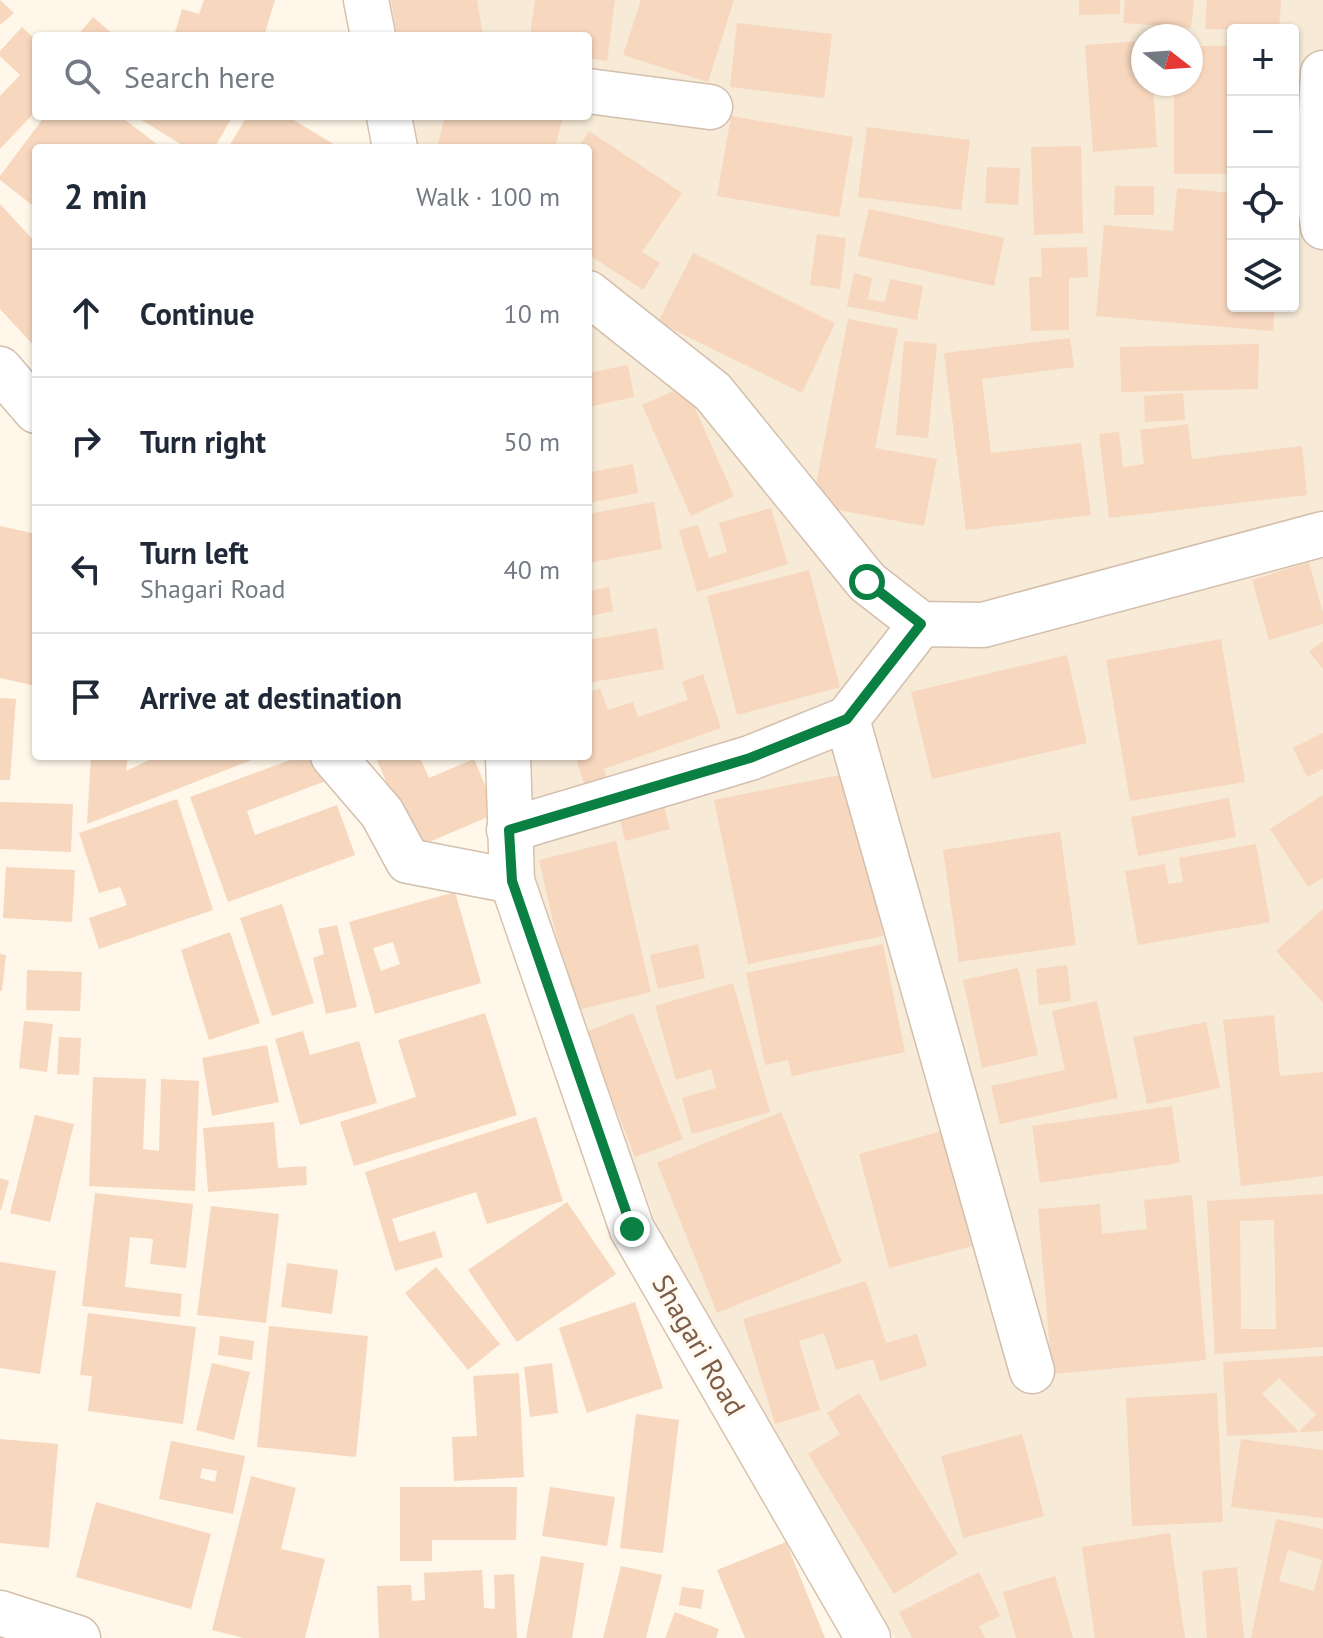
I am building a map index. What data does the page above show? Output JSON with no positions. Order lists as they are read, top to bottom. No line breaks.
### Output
{"streets":{"street":["Shagari Road"]},"north":"right","page":{"map_buttons":["+","−"],"search":"Search here","heading":["2 min","Walk · 100 m"],"list":[["Continue","10 m"],["Turn right","50 m"],["Turn left","Shagari Road","40 m"],"Arrive at destination"]}}
